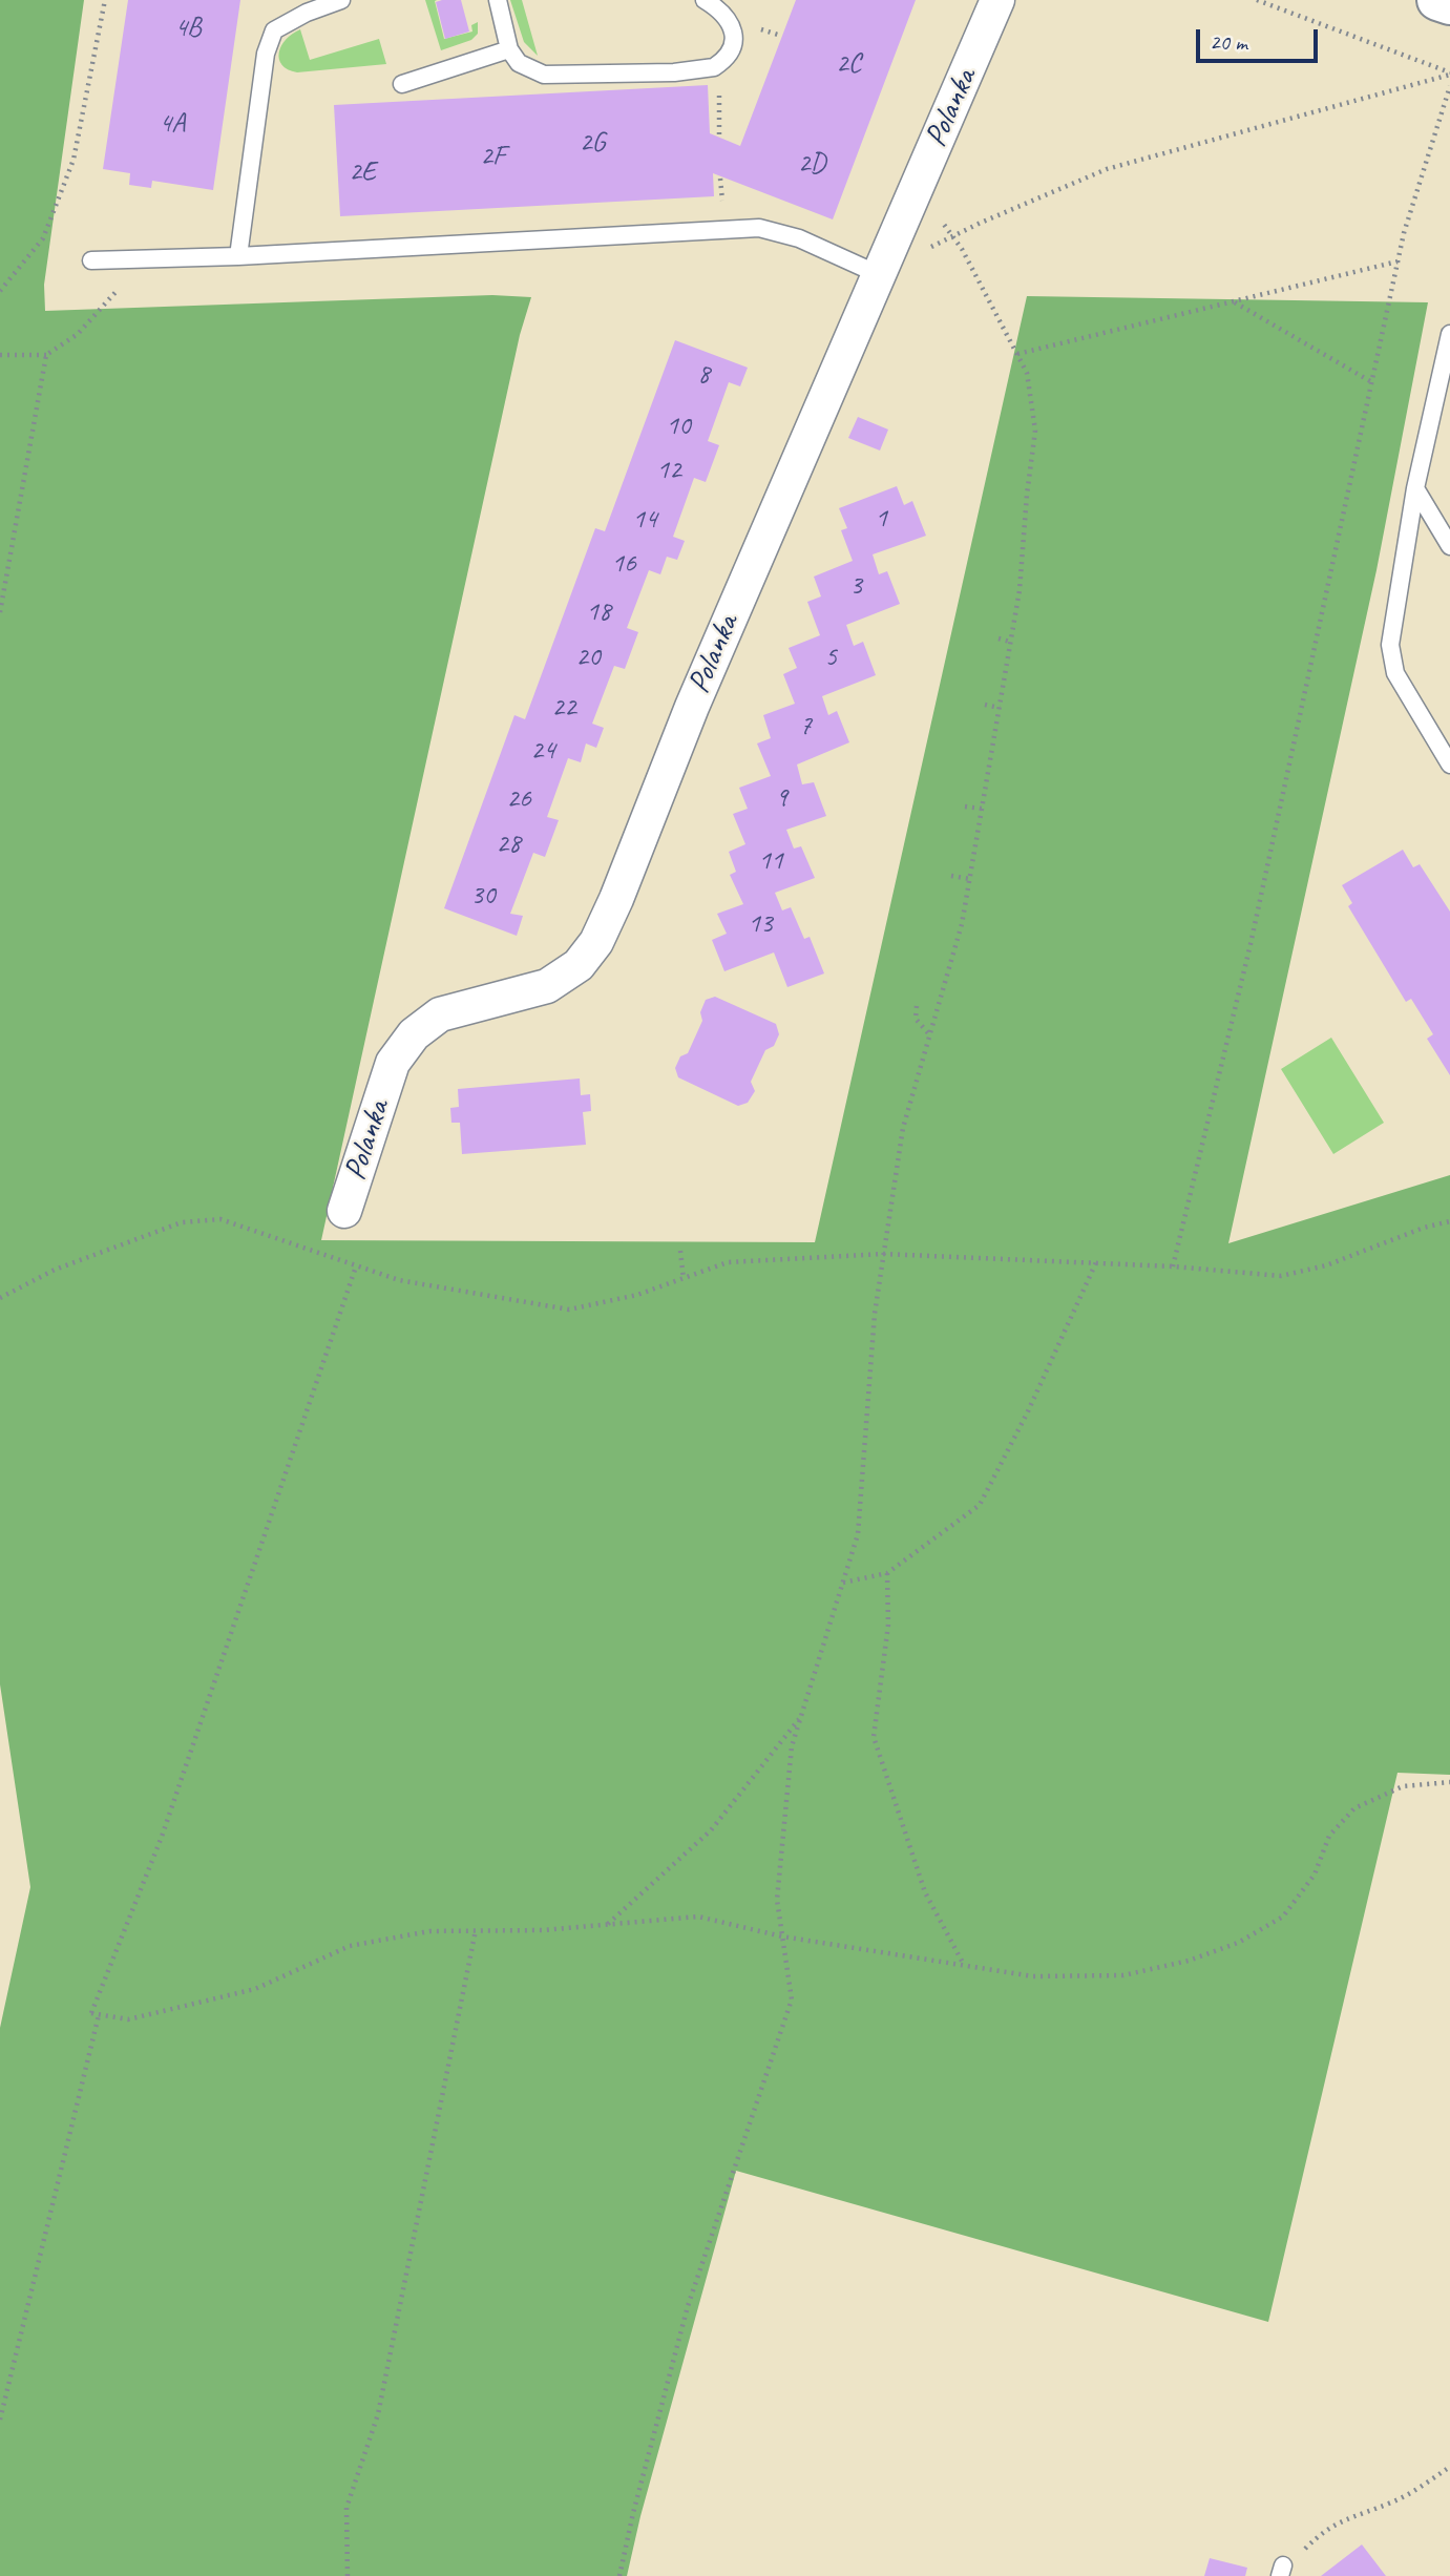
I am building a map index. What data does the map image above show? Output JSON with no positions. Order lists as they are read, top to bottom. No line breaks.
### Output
{"streets":{"street":["Polanka"]},"house_numbers":["4B","2C","4A","2G","2F","2D","2E","8","10","12","1","14","16","3","18","20","5","22","7","24","9","26","28","11","30","13"],"scale_bar":"20 m"}
